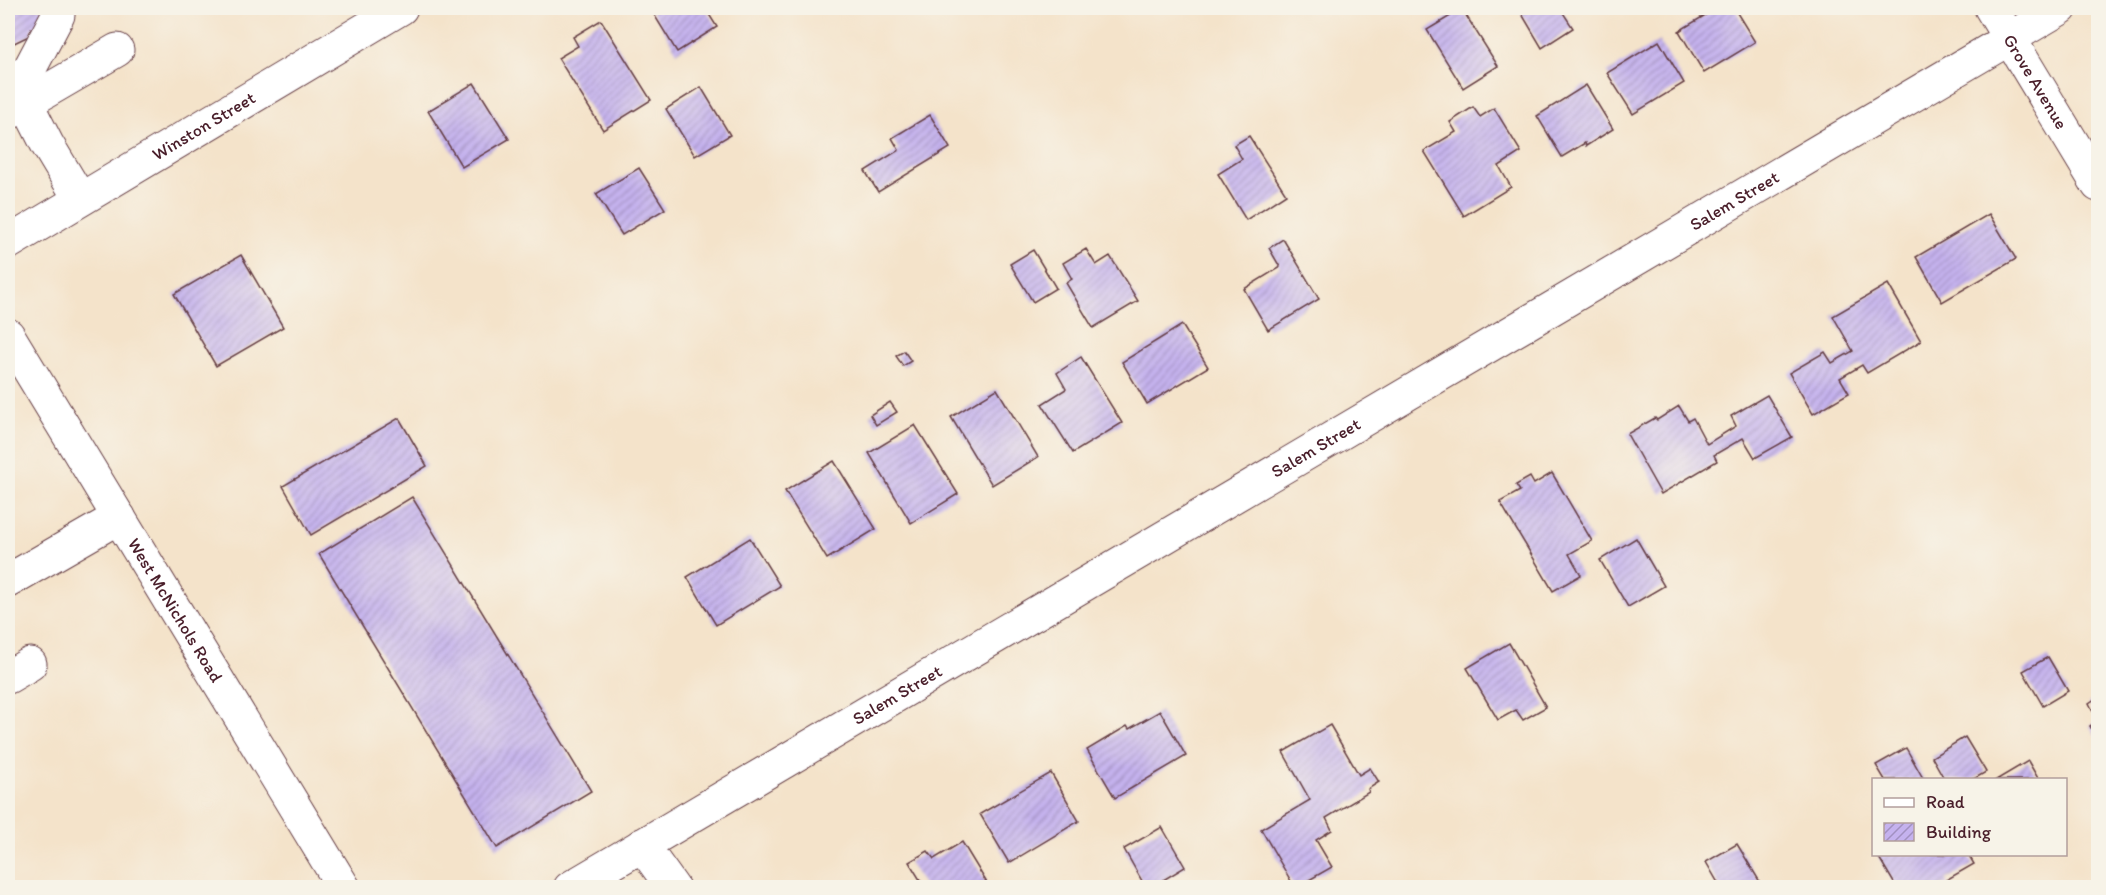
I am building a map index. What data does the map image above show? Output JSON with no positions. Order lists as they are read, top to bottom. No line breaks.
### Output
{"streets":{"street":["Grove Avenue","Winston Street","Salem Street","West McNichols Road"]},"crossings":[["Grove Avenue","Salem Street"]],"legend":["Road","Building"]}
